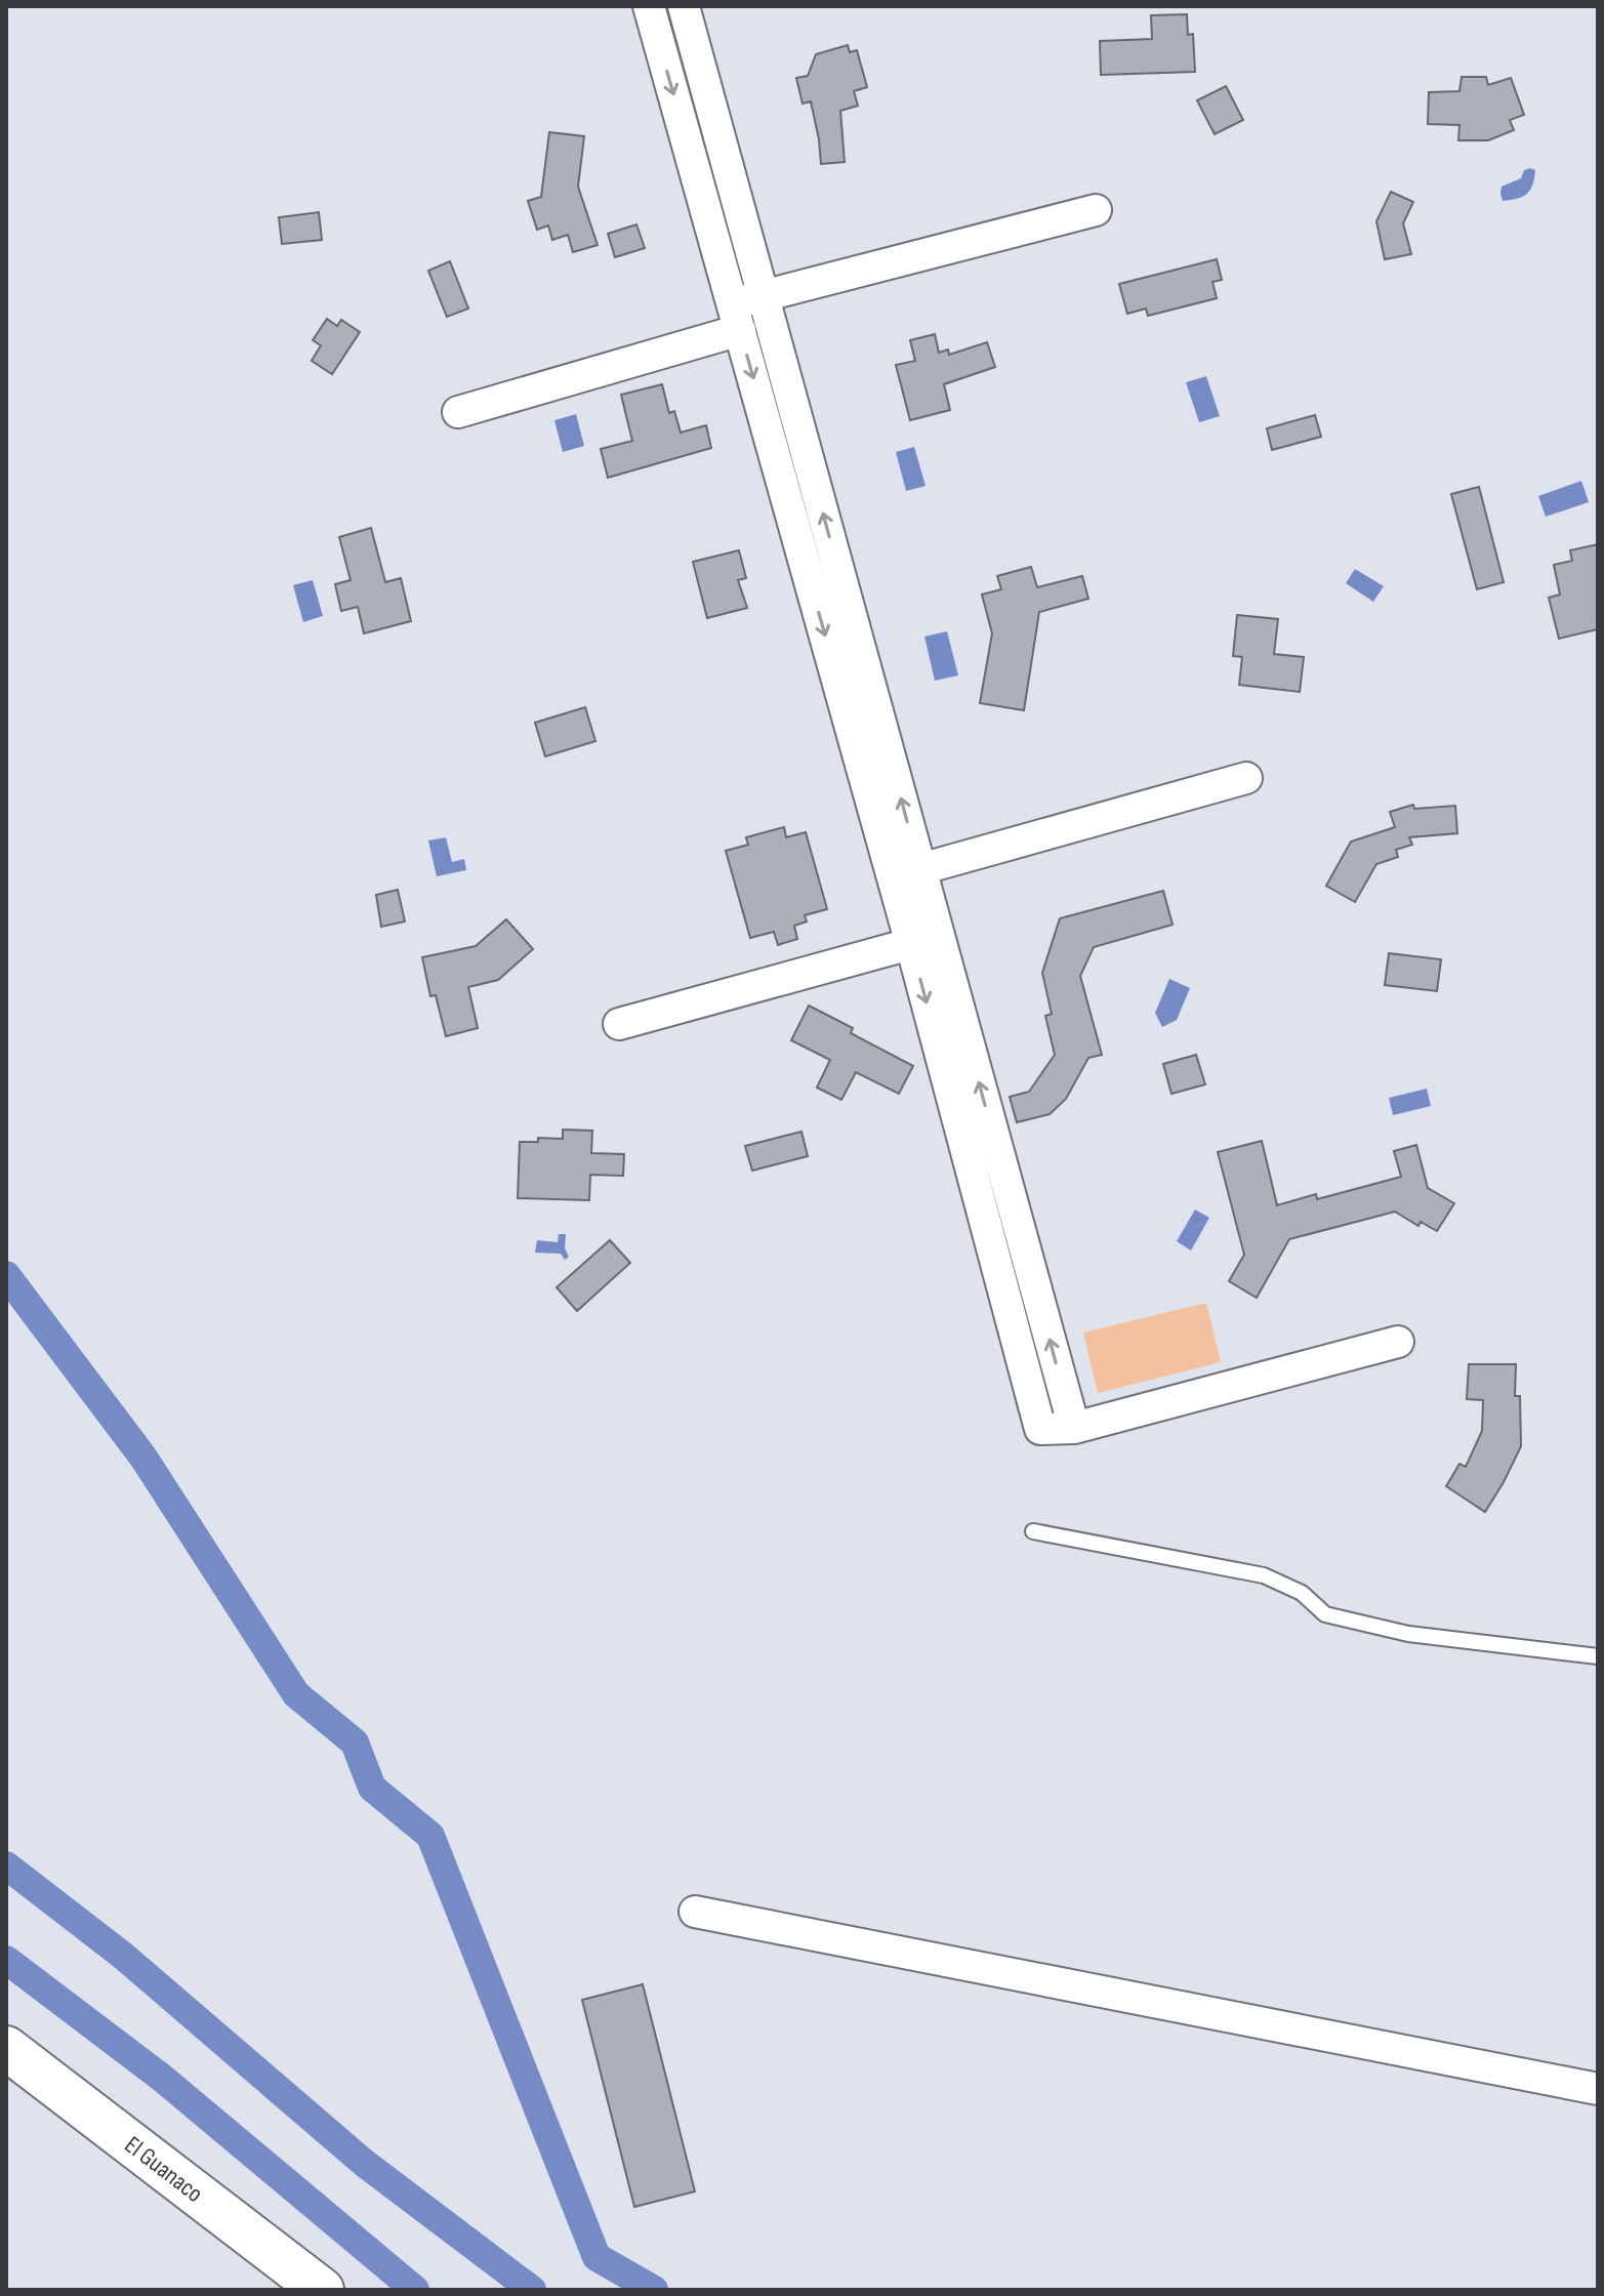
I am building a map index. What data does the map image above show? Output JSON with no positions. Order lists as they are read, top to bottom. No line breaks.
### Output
{"streets":{"main road":["El Guanaco"]}}
